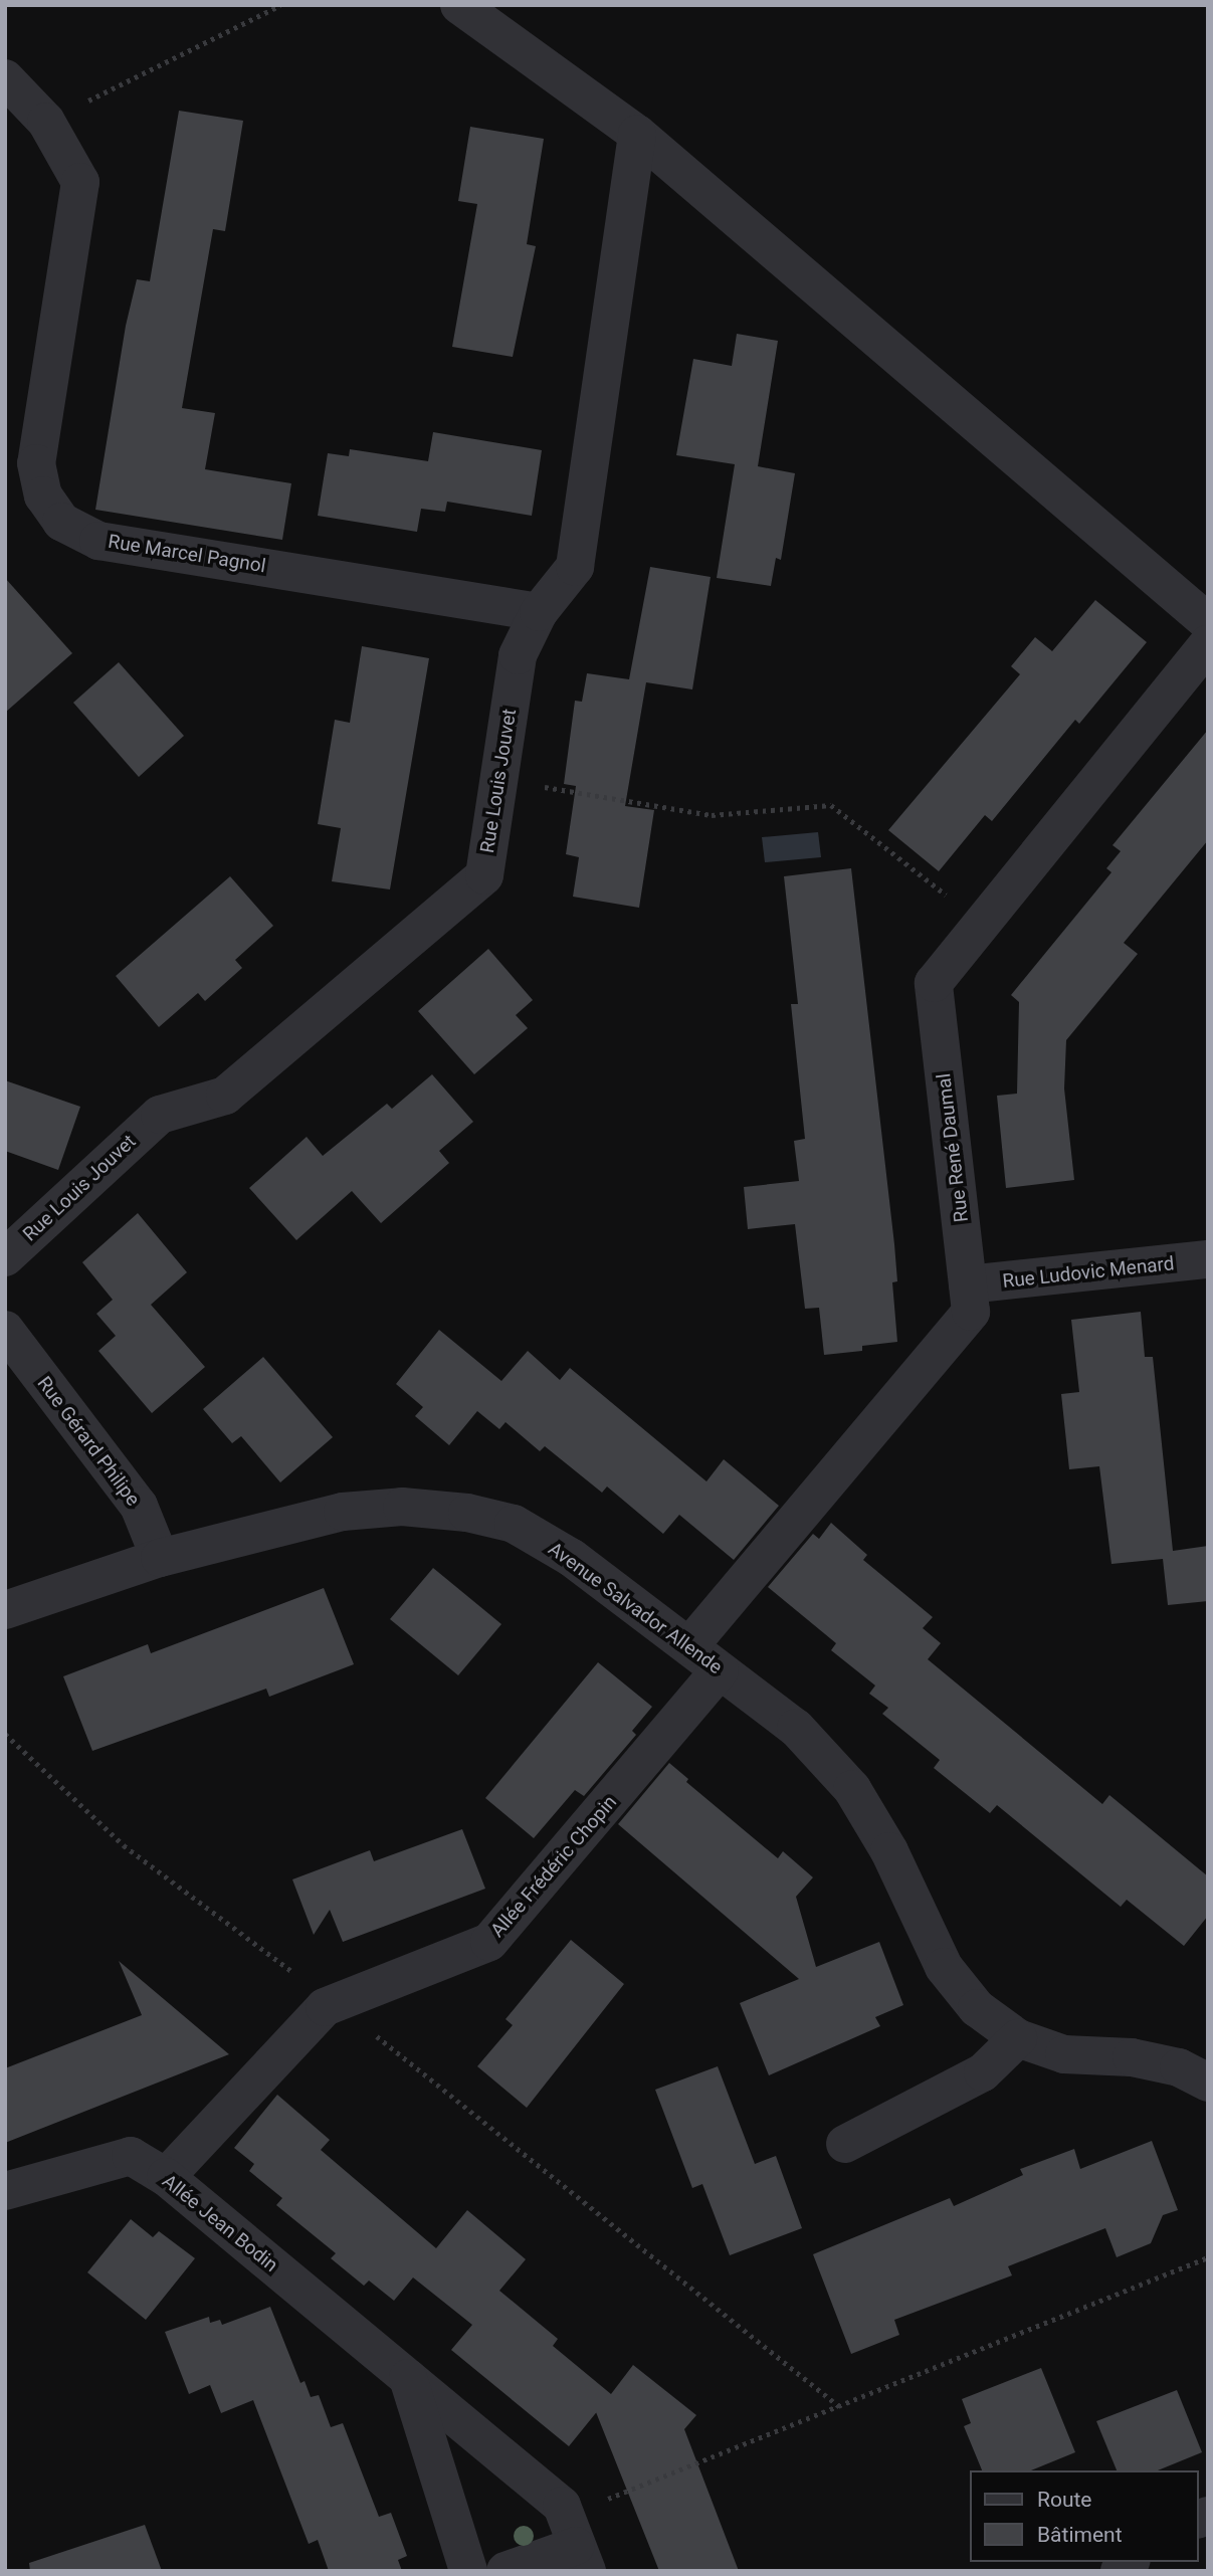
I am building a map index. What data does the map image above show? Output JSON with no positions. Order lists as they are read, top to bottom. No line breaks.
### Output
{"streets":{"street":["Rue Marcel Pagnol","Rue Louis Jouvet","Rue René Daumal","Rue Ludovic Menard","Rue Gérard Philipe","Avenue Salvador Allende","Allée Frédéric Chopin","Allée Jean Bodin"]},"crossings":[["Rue Marcel Pagnol","Rue Louis Jouvet"],["Rue René Daumal","Rue Ludovic Menard"],["Rue René Daumal","Avenue Salvador Allende"],["Rue Gérard Philipe","Avenue Salvador Allende"],["Avenue Salvador Allende","Allée Frédéric Chopin"],["Allée Frédéric Chopin","Allée Jean Bodin"]],"legend":["Route","Bâtiment"]}
